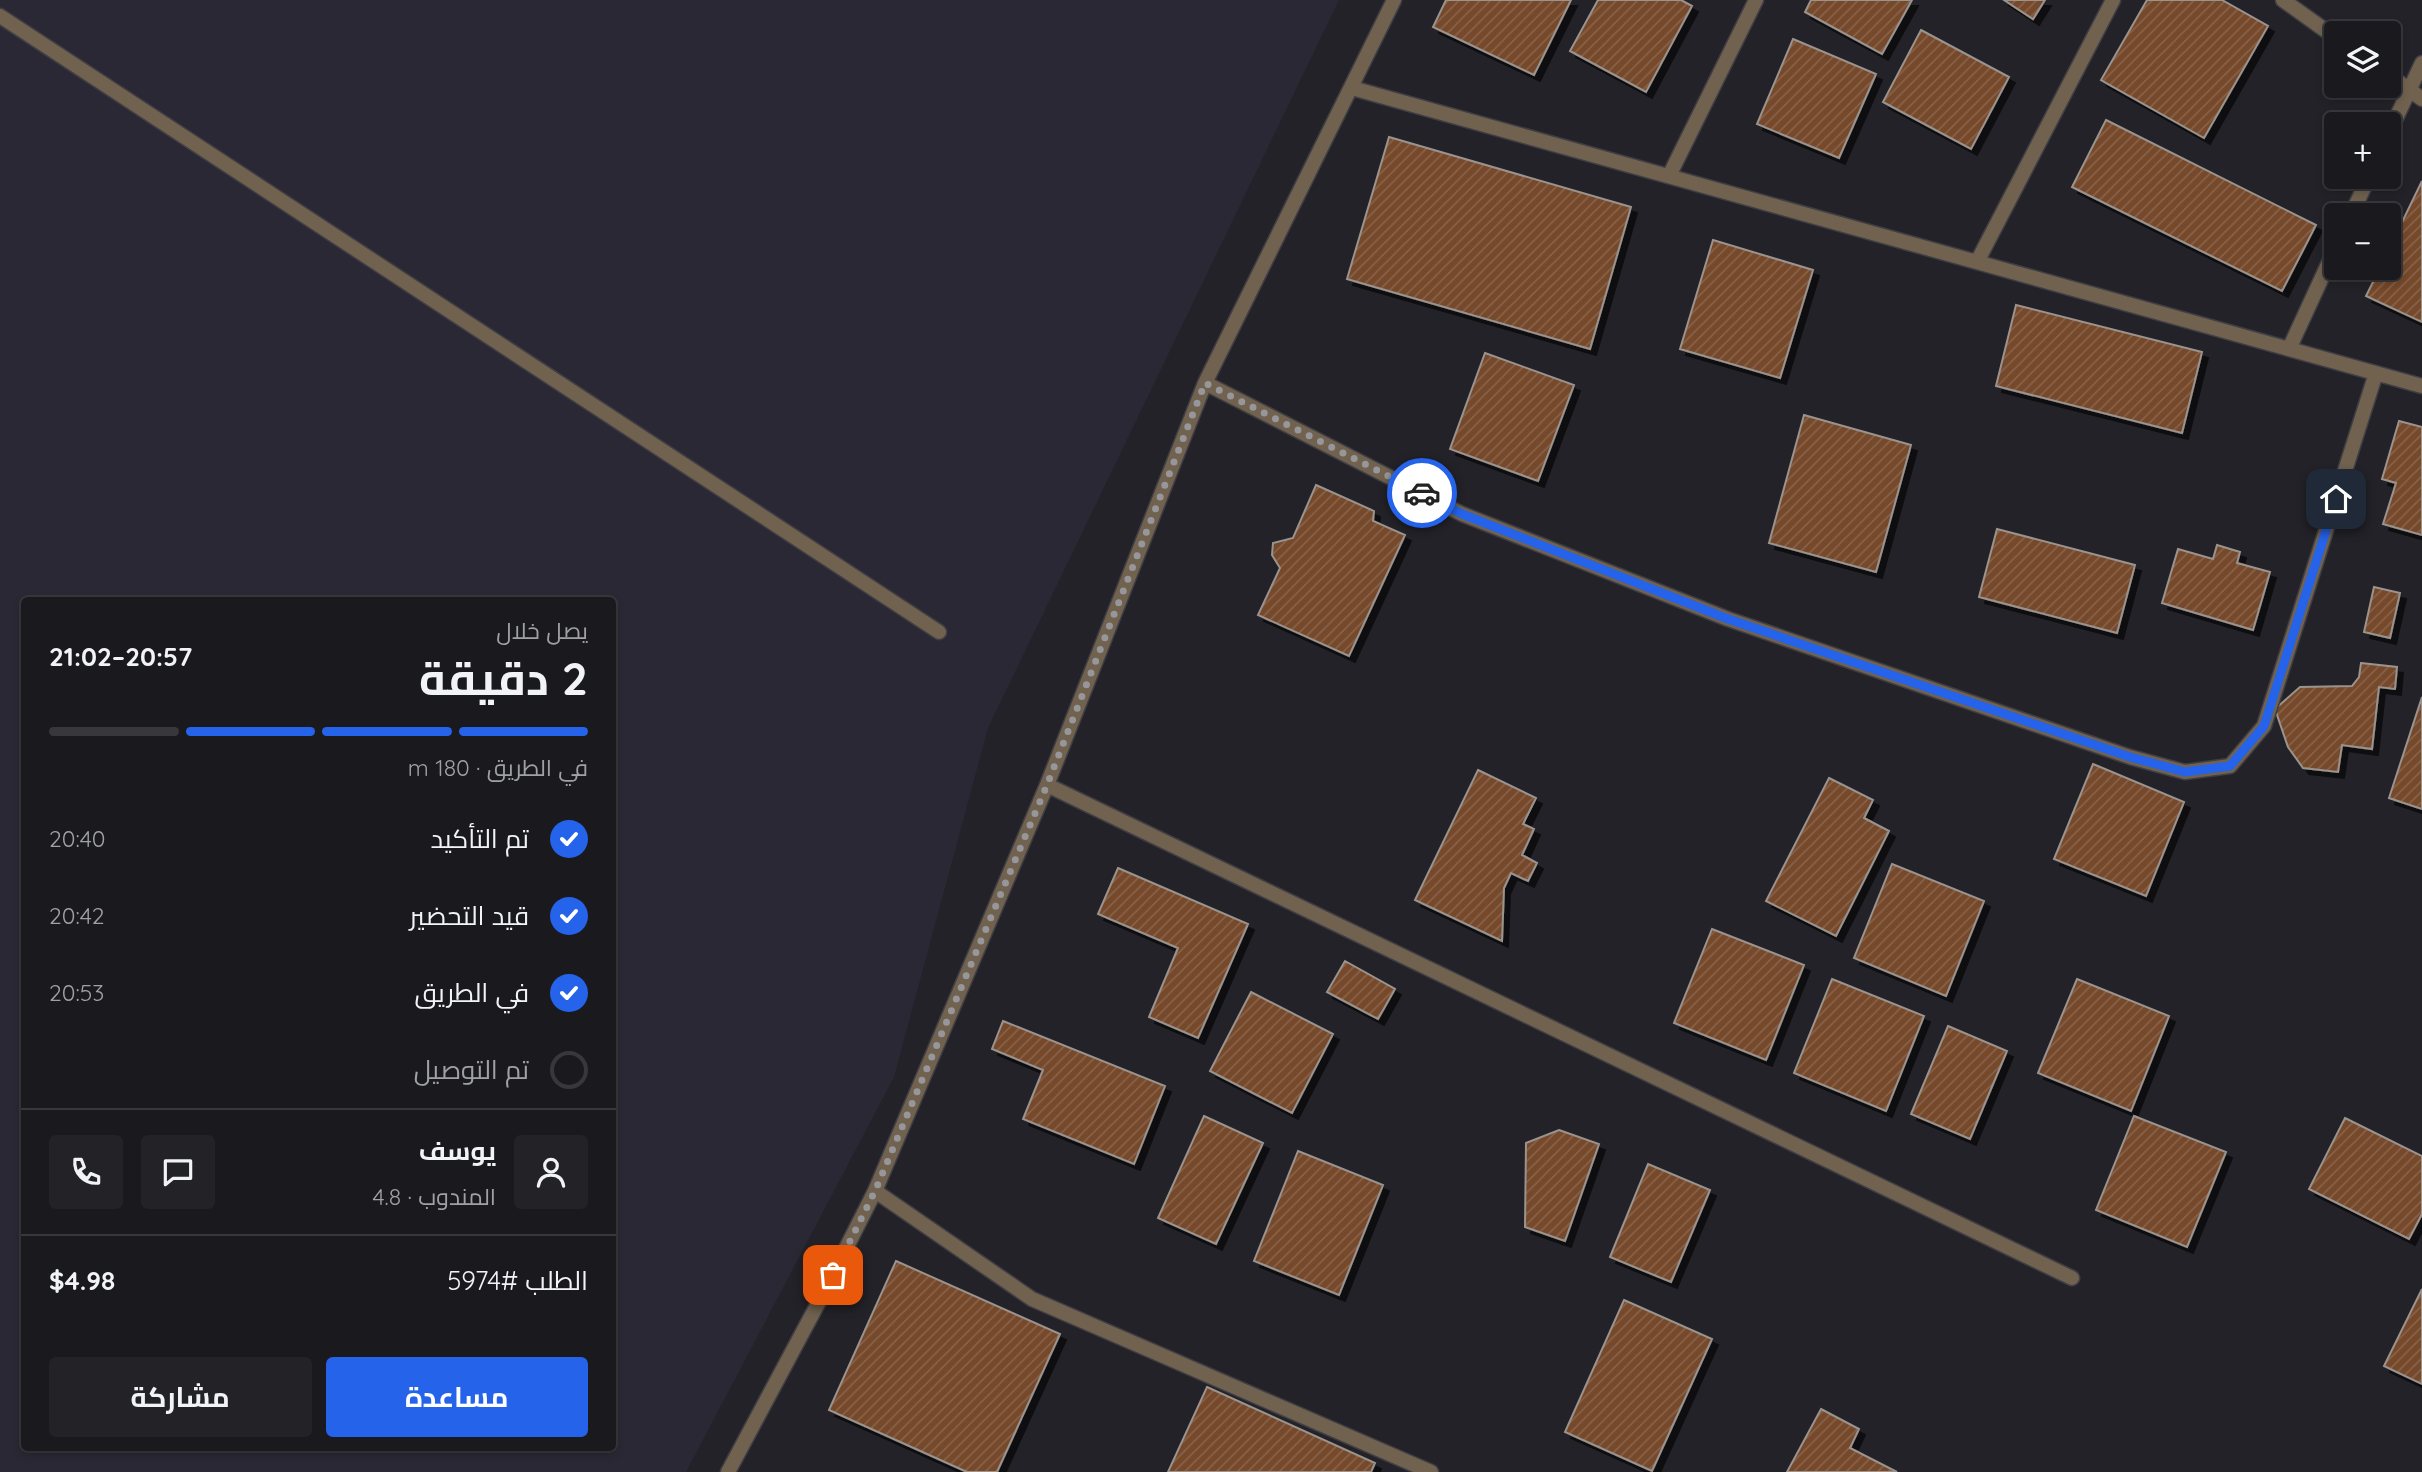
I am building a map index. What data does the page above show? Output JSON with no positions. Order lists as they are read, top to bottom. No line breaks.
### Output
{"page":{"map_buttons":["+","−"],"heading":["2 دقيقة","يصل خلال","20:57–21:02"],"panel":["يوسف","المندوب · 4.8","الطلب #5974","$4.98"],"bar":"في الطريق · 180 m","list":[["تم التأكيد","20:40"],["قيد التحضير","20:42"],["في الطريق","20:53"],"تم التوصيل"],"buttons":["مساعدة","مشاركة"]}}
